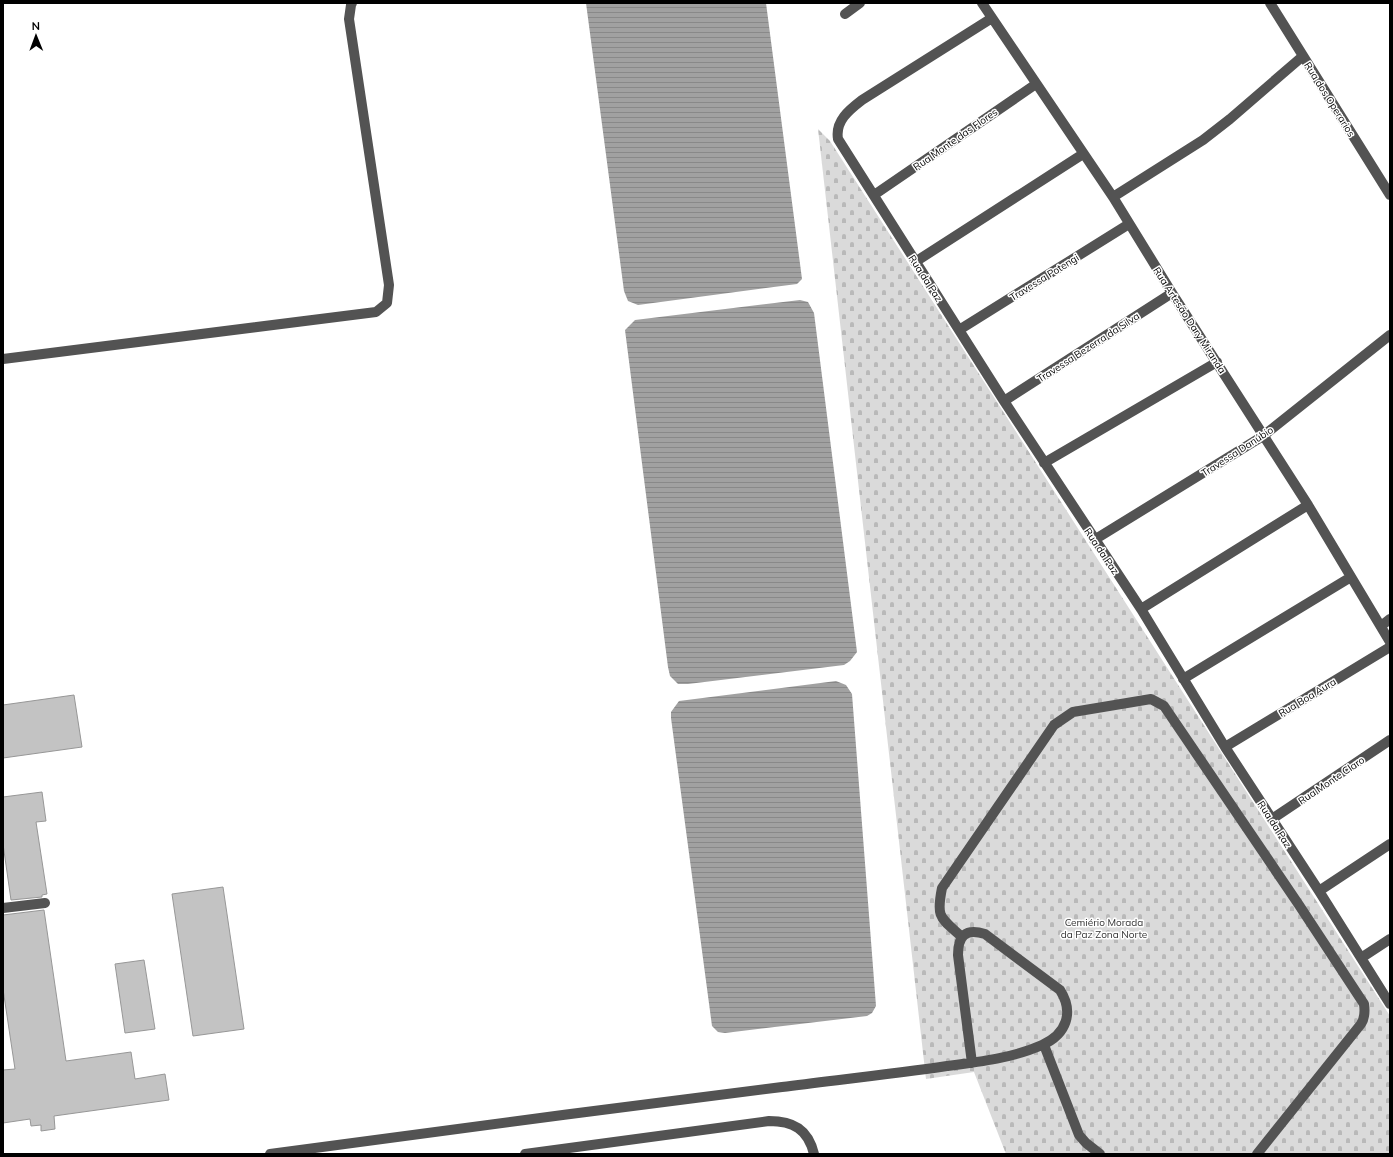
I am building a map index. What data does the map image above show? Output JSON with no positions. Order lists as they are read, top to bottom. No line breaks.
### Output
{"streets":{"street":["Rua dos Operarios","Rua Monte das Flores","Travessa Potengi","Rua da Paz","Rua Artesão Dary Miranda","Travessa Bezerra da Silva","Travessa Danúbio","Rua Boa Aura","Rua Monte Claro"]},"crossings":[["Rua Monte das Flores","Rua da Paz"],["Rua Monte das Flores","Rua Artesão Dary Miranda"],["Travessa Potengi","Rua da Paz"],["Travessa Potengi","Rua Artesão Dary Miranda"],["Rua da Paz","Rua Artesão Dary Miranda"],["Rua da Paz","Travessa Bezerra da Silva"],["Rua da Paz","Travessa Danúbio"],["Rua da Paz","Rua Boa Aura"],["Rua da Paz","Rua Monte Claro"],["Rua Artesão Dary Miranda","Travessa Bezerra da Silva"],["Rua Artesão Dary Miranda","Travessa Danúbio"]],"parks":["Cemiério Morada da Paz Zona Norte"],"north":"top"}
